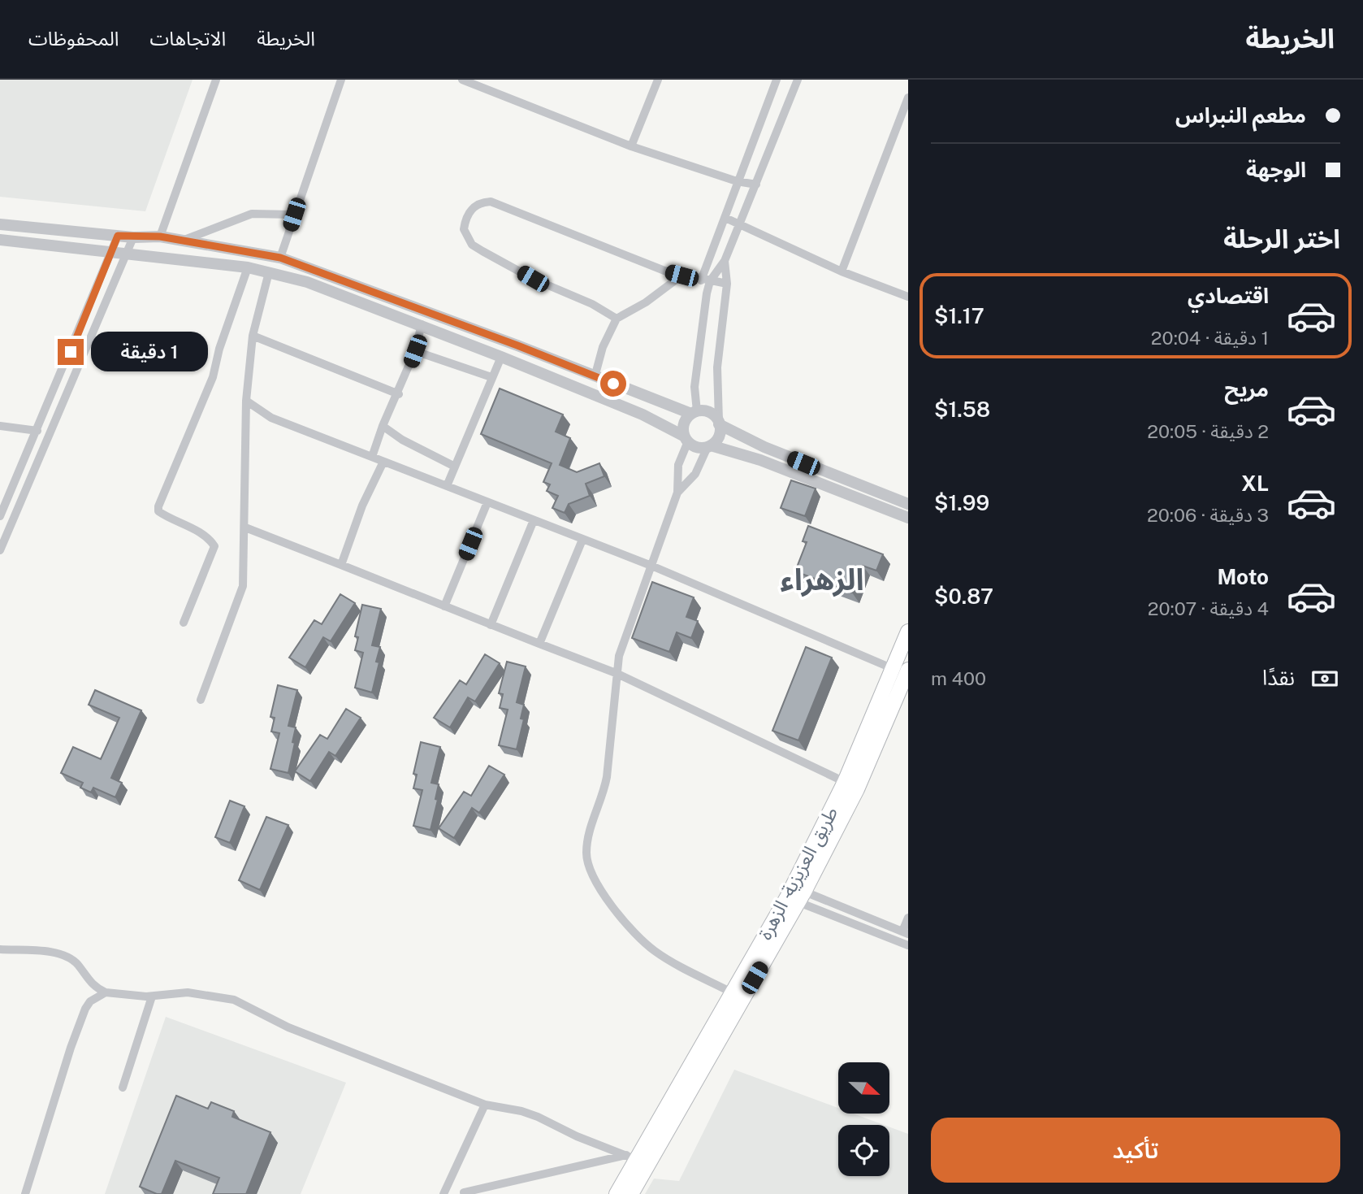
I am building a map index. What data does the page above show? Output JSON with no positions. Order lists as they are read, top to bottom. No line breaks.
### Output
{"streets":{"main road":["طريق العزيزية- الزهرة"]},"districts":["الزهراء"],"north":"right","page":{"header":"الخريطة","nav":["الخريطة","الاتجاهات","المحفوظات"],"banner":["مطعم النبراس","الوجهة"],"heading":"اختر الرحلة","list":[{"name":"اقتصادي","note":"1 دقيقة · 20:04","value":"$1.17"},{"name":"مريح","note":"2 دقيقة · 20:05","value":"$1.58"},{"name":"XL","note":"3 دقيقة · 20:06","value":"$1.99"},{"name":"Moto","note":"4 دقيقة · 20:07","value":"$0.87"}],"bubble":"1 دقيقة","pay":["نقدًا","400 m"],"buttons":"تأكيد"}}
